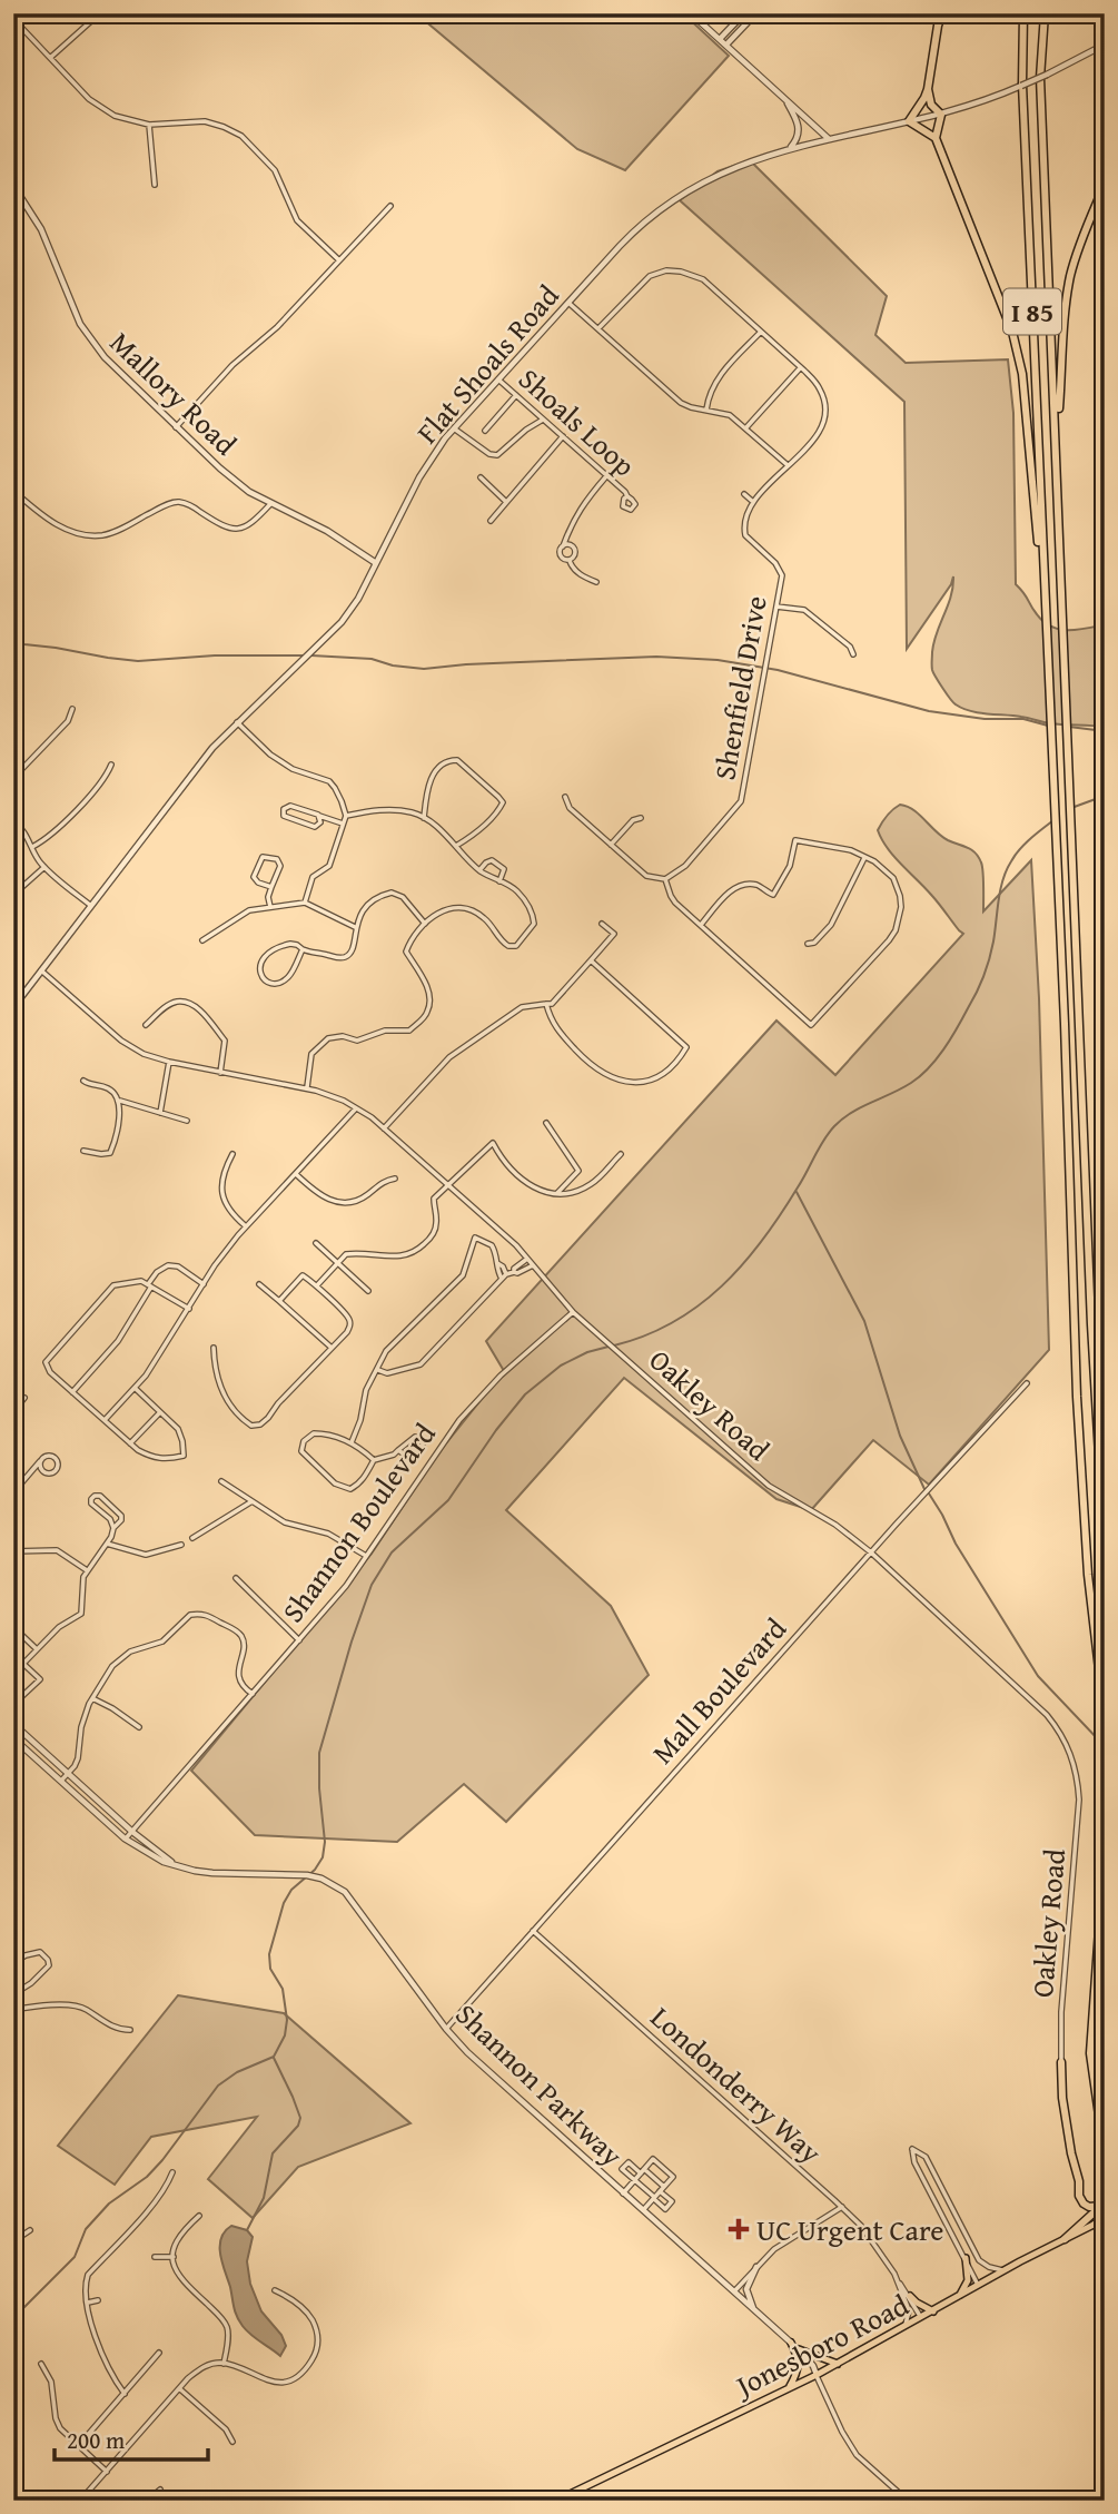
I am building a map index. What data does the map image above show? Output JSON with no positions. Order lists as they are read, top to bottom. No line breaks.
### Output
{"streets":{"highway":["I 85"],"main road":["Jonesboro Road"],"street":["Flat Shoals Road","Mallory Road","Shoals Loop","Shenfield Drive","Oakley Road","Shannon Boulevard","Mall Boulevard","Shannon Parkway","Londonderry Way"]},"crossings":[["Flat Shoals Road","Mallory Road"],["Flat Shoals Road","Shoals Loop"],["Flat Shoals Road","Oakley Road"],["Oakley Road","Shannon Boulevard"],["Oakley Road","Mall Boulevard"],["Shannon Boulevard","Shannon Parkway"],["Mall Boulevard","Shannon Parkway"],["Mall Boulevard","Londonderry Way"],["Shannon Parkway","Londonderry Way"],["Shannon Parkway","Jonesboro Road"],["Londonderry Way","Jonesboro Road"]],"places":{"health":["UC Urgent Care"]},"scale_bar":"200 m"}
